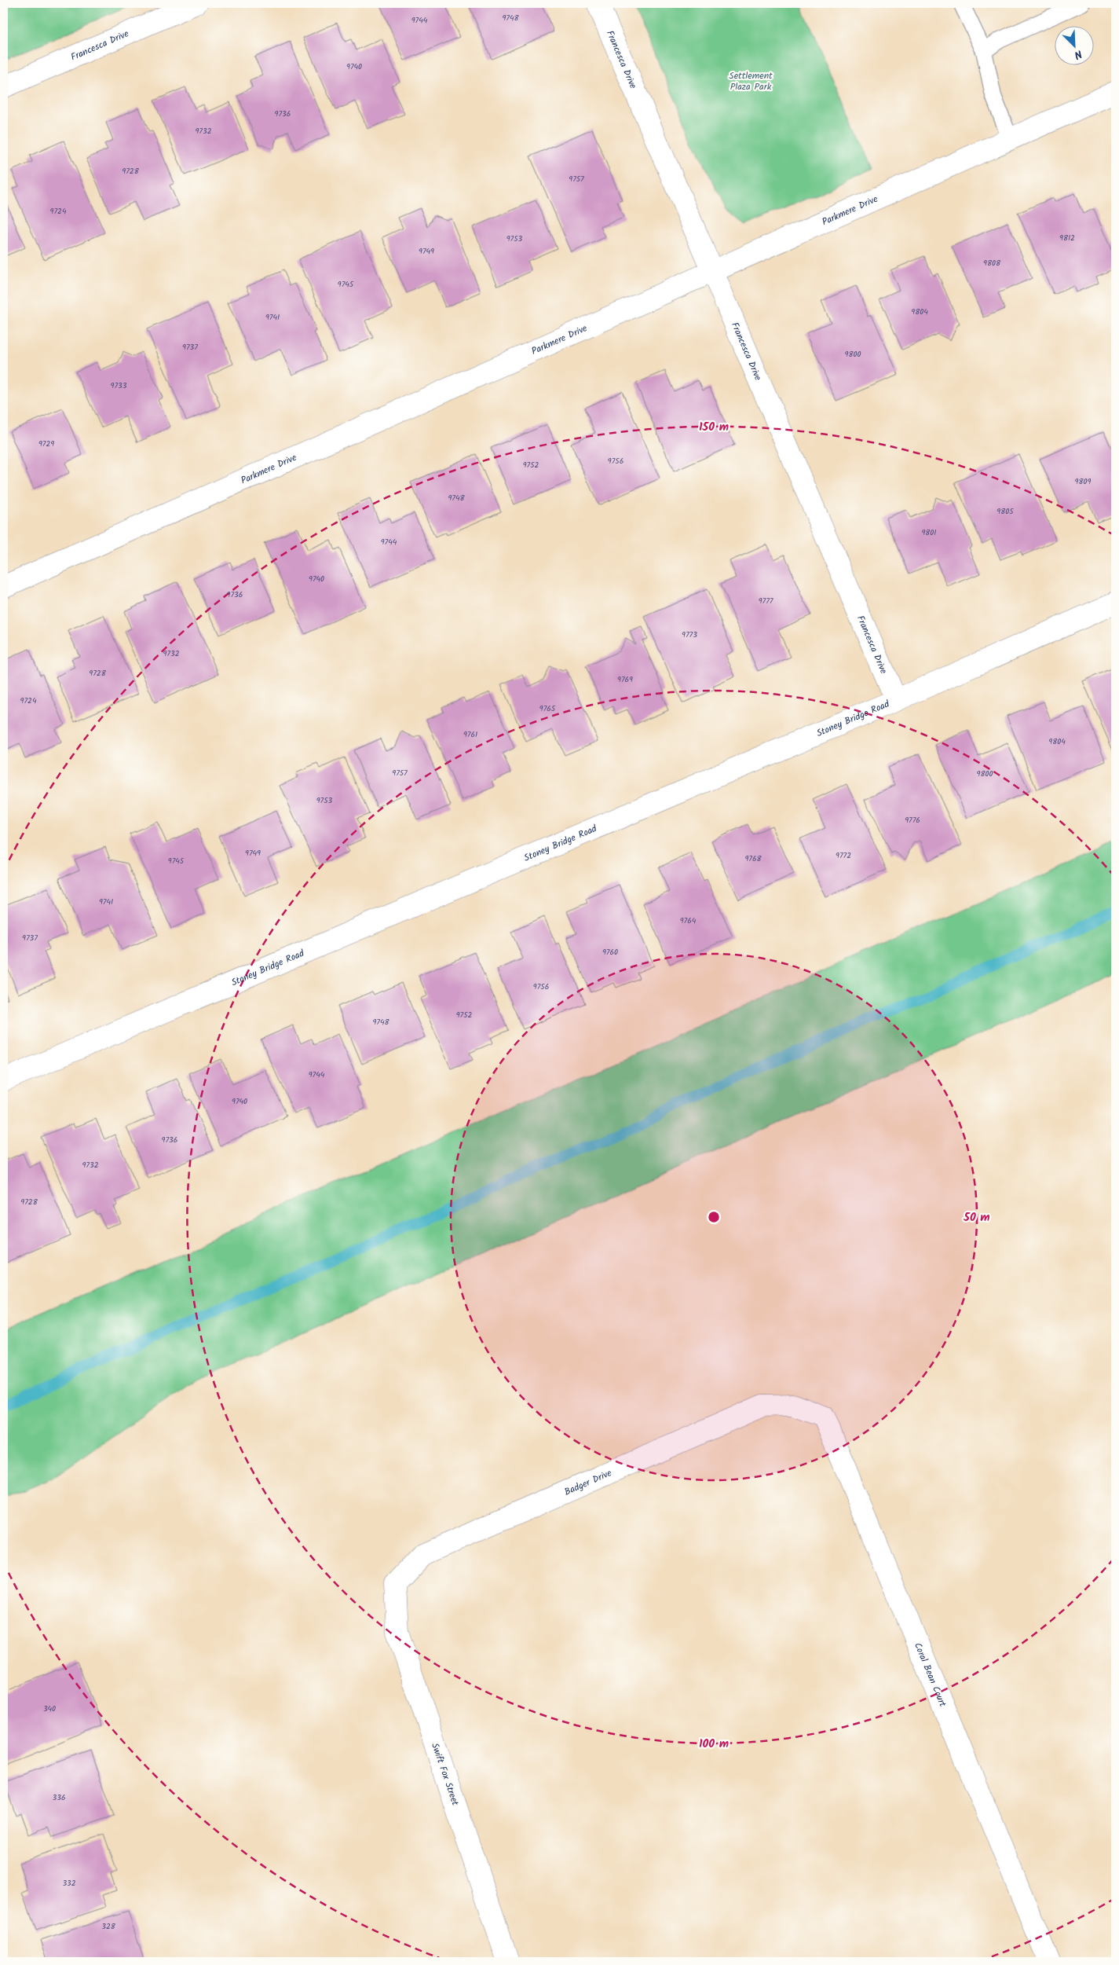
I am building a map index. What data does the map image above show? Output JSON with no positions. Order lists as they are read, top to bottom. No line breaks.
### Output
{"streets":{"street":["Francesca Drive","Parkmere Drive","Stoney Bridge Road","Badger Drive","Coral Bean Court","Swift Fox Street"]},"crossings":[["Francesca Drive","Parkmere Drive"],["Francesca Drive","Stoney Bridge Road"],["Badger Drive","Coral Bean Court"],["Badger Drive","Swift Fox Street"]],"parks":["Settlement Plaza Park"],"house_numbers":["9748","9744","9740","9736","9732","9728","9757","9724","9812","9753","9749","9808","9745","9804","9741","9737","9800","9733","9729","9756","9752","9809","9748","9805","9801","9744","9740","9736","9777","9773","9732","9728","9769","9724","9765","9761","9804","9757","9800","9753","9776","9749","9772","9768","9745","9741","9764","9737","9760","9756","9752","9748","9744","9740","9736","9732","9728","340","336","332","328"],"north":"bottom right","rings":["150 m","50 m","100 m"]}
